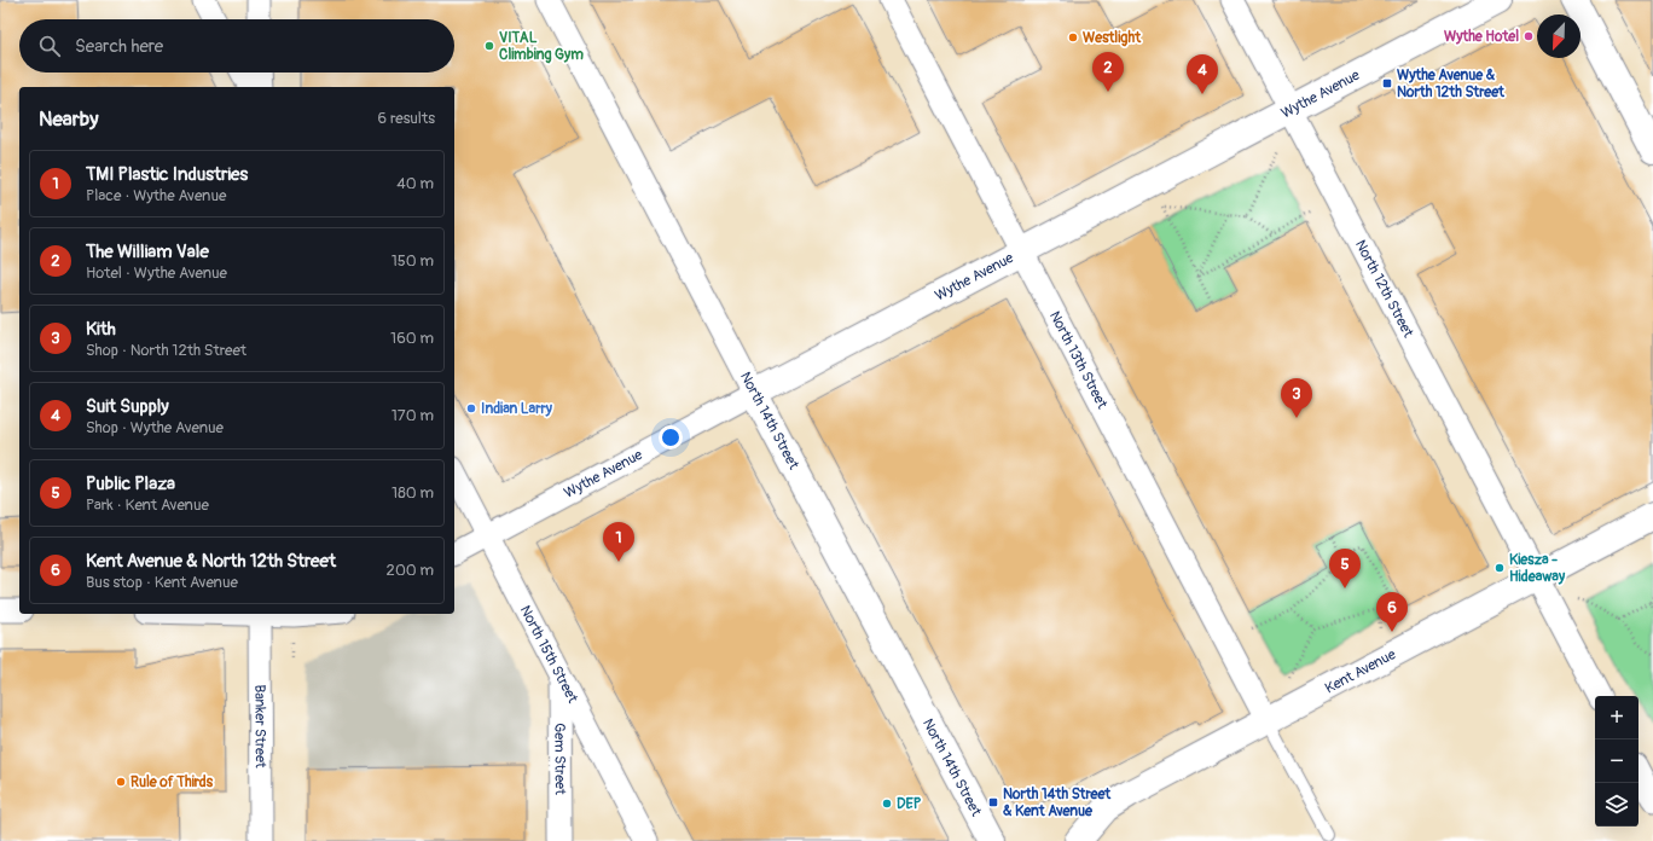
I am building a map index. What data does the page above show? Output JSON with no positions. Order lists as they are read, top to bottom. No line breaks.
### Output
{"streets":{"main road":["Wythe Avenue","North 14th Street","Kent Avenue"],"street":["North 12th Street","North 13th Street","North 15th Street","Banker Street","Gem Street"]},"crossings":[["Wythe Avenue","North 12th Street"],["Wythe Avenue","North 13th Street"],["Wythe Avenue","North 14th Street"],["Wythe Avenue","North 15th Street"],["North 12th Street","Kent Avenue"],["North 13th Street","Kent Avenue"],["North 15th Street","Gem Street"]],"places":{"other":["Wythe Hotel","Westlight","VITAL Climbing Gym","Indian Larry","Kiesza - Hideaway","Rule of Thirds","DEP"],"transit":["Wythe Avenue & North 12th Street","North 14th Street & Kent Avenue"]},"north":"bottom left","page":{"search":"Search here","pins":["2","4","3","1","5","6"],"heading":["Nearby","6 results"],"list":[{"mark":"1","name":"TMI Plastic Industries","note":"Place · Wythe Avenue","value":"40 m"},{"mark":"2","name":"The William Vale","note":"Hotel · Wythe Avenue","value":"150 m"},{"mark":"3","name":"Kith","note":"Shop · North 12th Street","value":"160 m"},{"mark":"4","name":"Suit Supply","note":"Shop · Wythe Avenue","value":"170 m"},{"mark":"5","name":"Public Plaza","note":"Park · Kent Avenue","value":"180 m"},{"mark":"6","name":"Kent Avenue & North 12th Street","note":"Bus stop · Kent Avenue","value":"200 m"}],"map_buttons":["+","−"]}}
